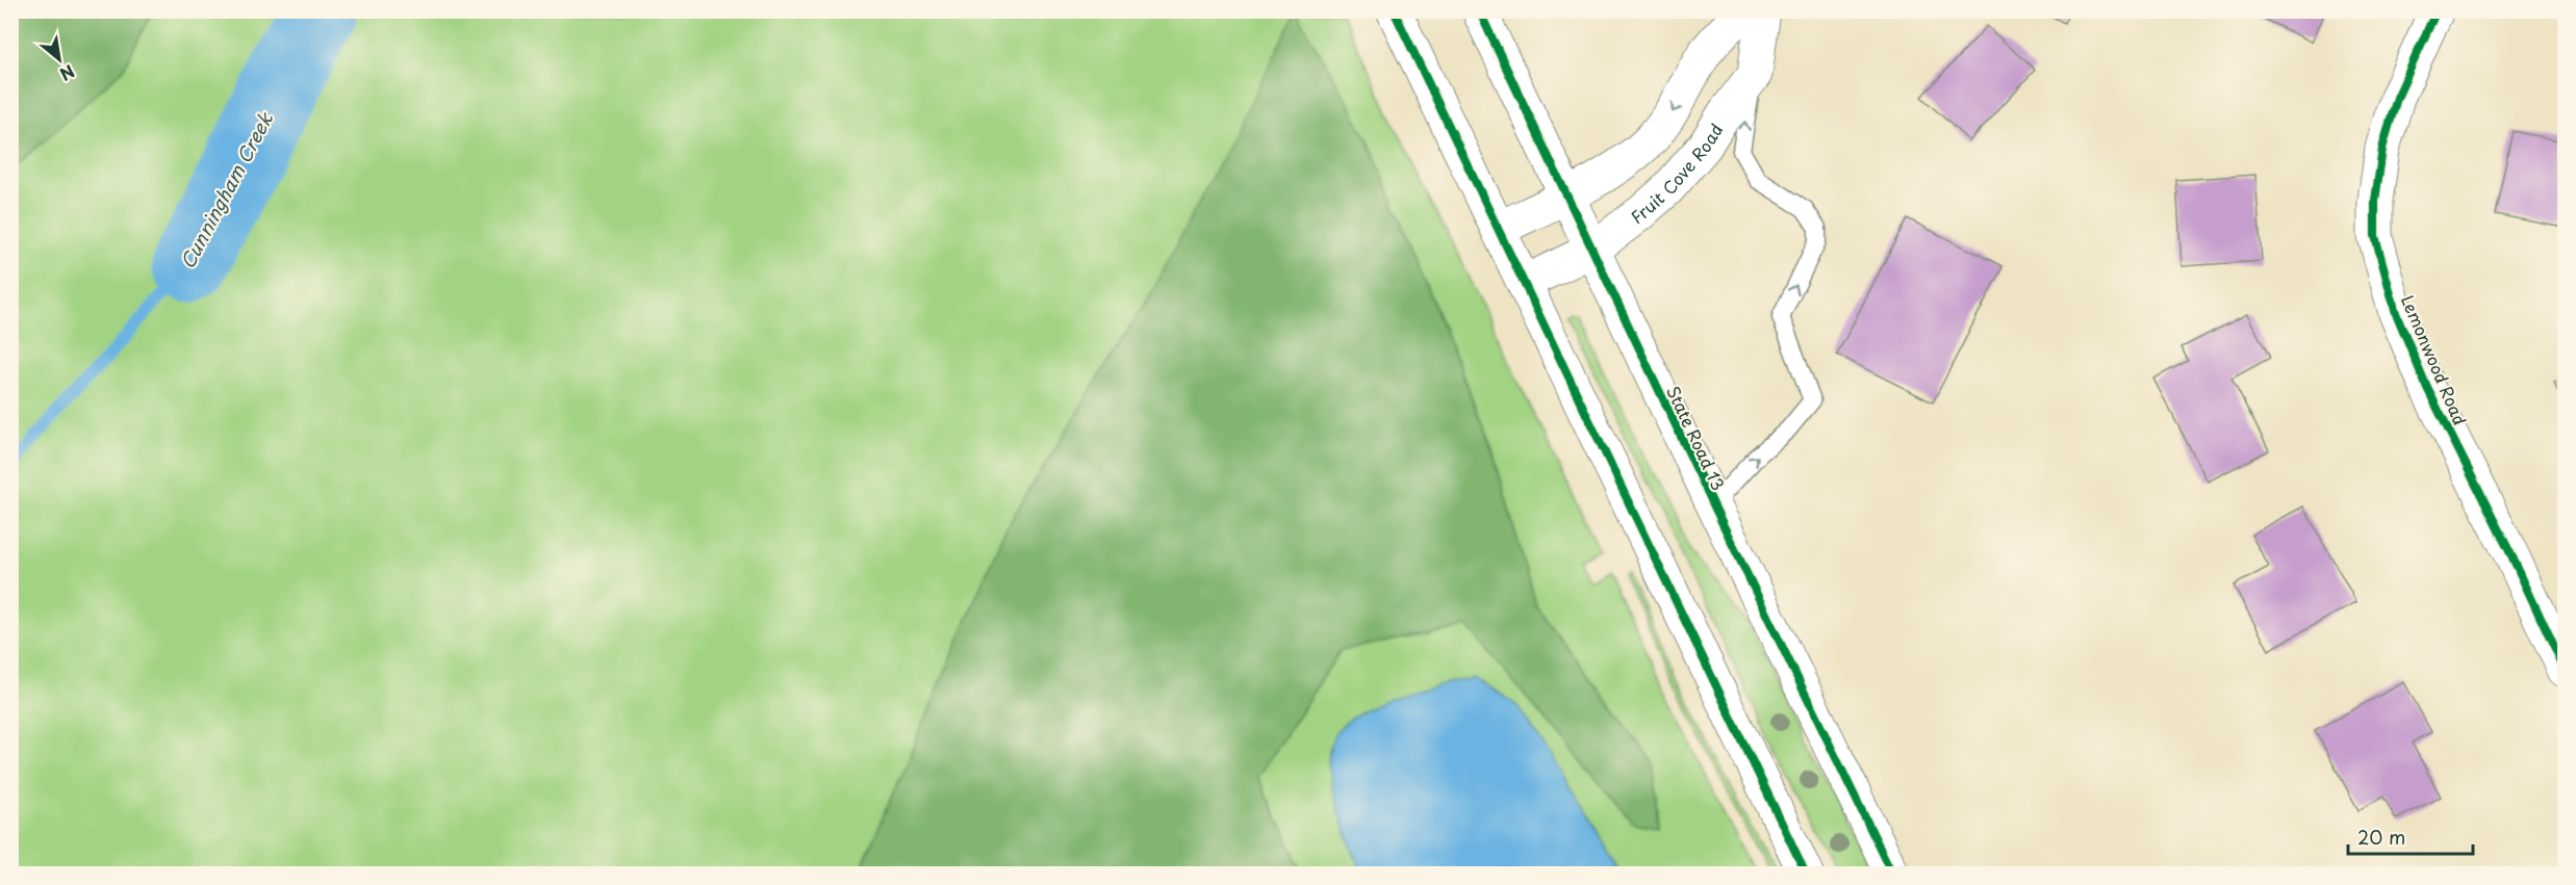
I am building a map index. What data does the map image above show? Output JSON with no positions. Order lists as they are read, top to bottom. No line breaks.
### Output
{"streets":{"main road":["Fruit Cove Road","Lemonwood Road","State Road 13"]},"crossings":[["Fruit Cove Road","State Road 13"]],"water":["Cunningham Creek"],"scale_bar":"20 m","north":"bottom right"}
